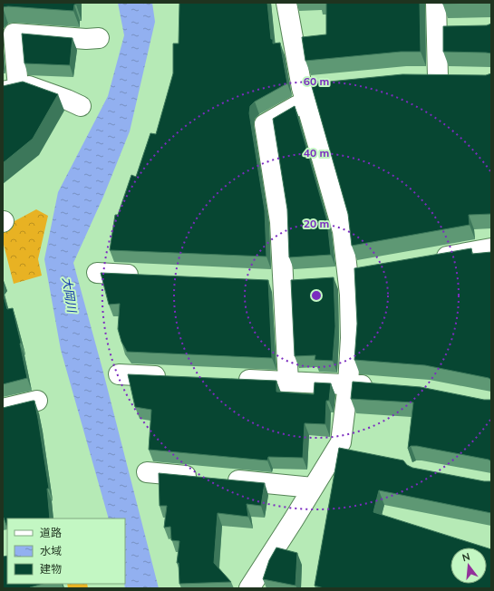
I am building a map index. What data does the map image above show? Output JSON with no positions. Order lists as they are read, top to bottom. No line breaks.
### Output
{"water":["大岡川"],"legend":["道路","水域","建物"],"north":"top","rings":["60 m","40 m","20 m"]}
